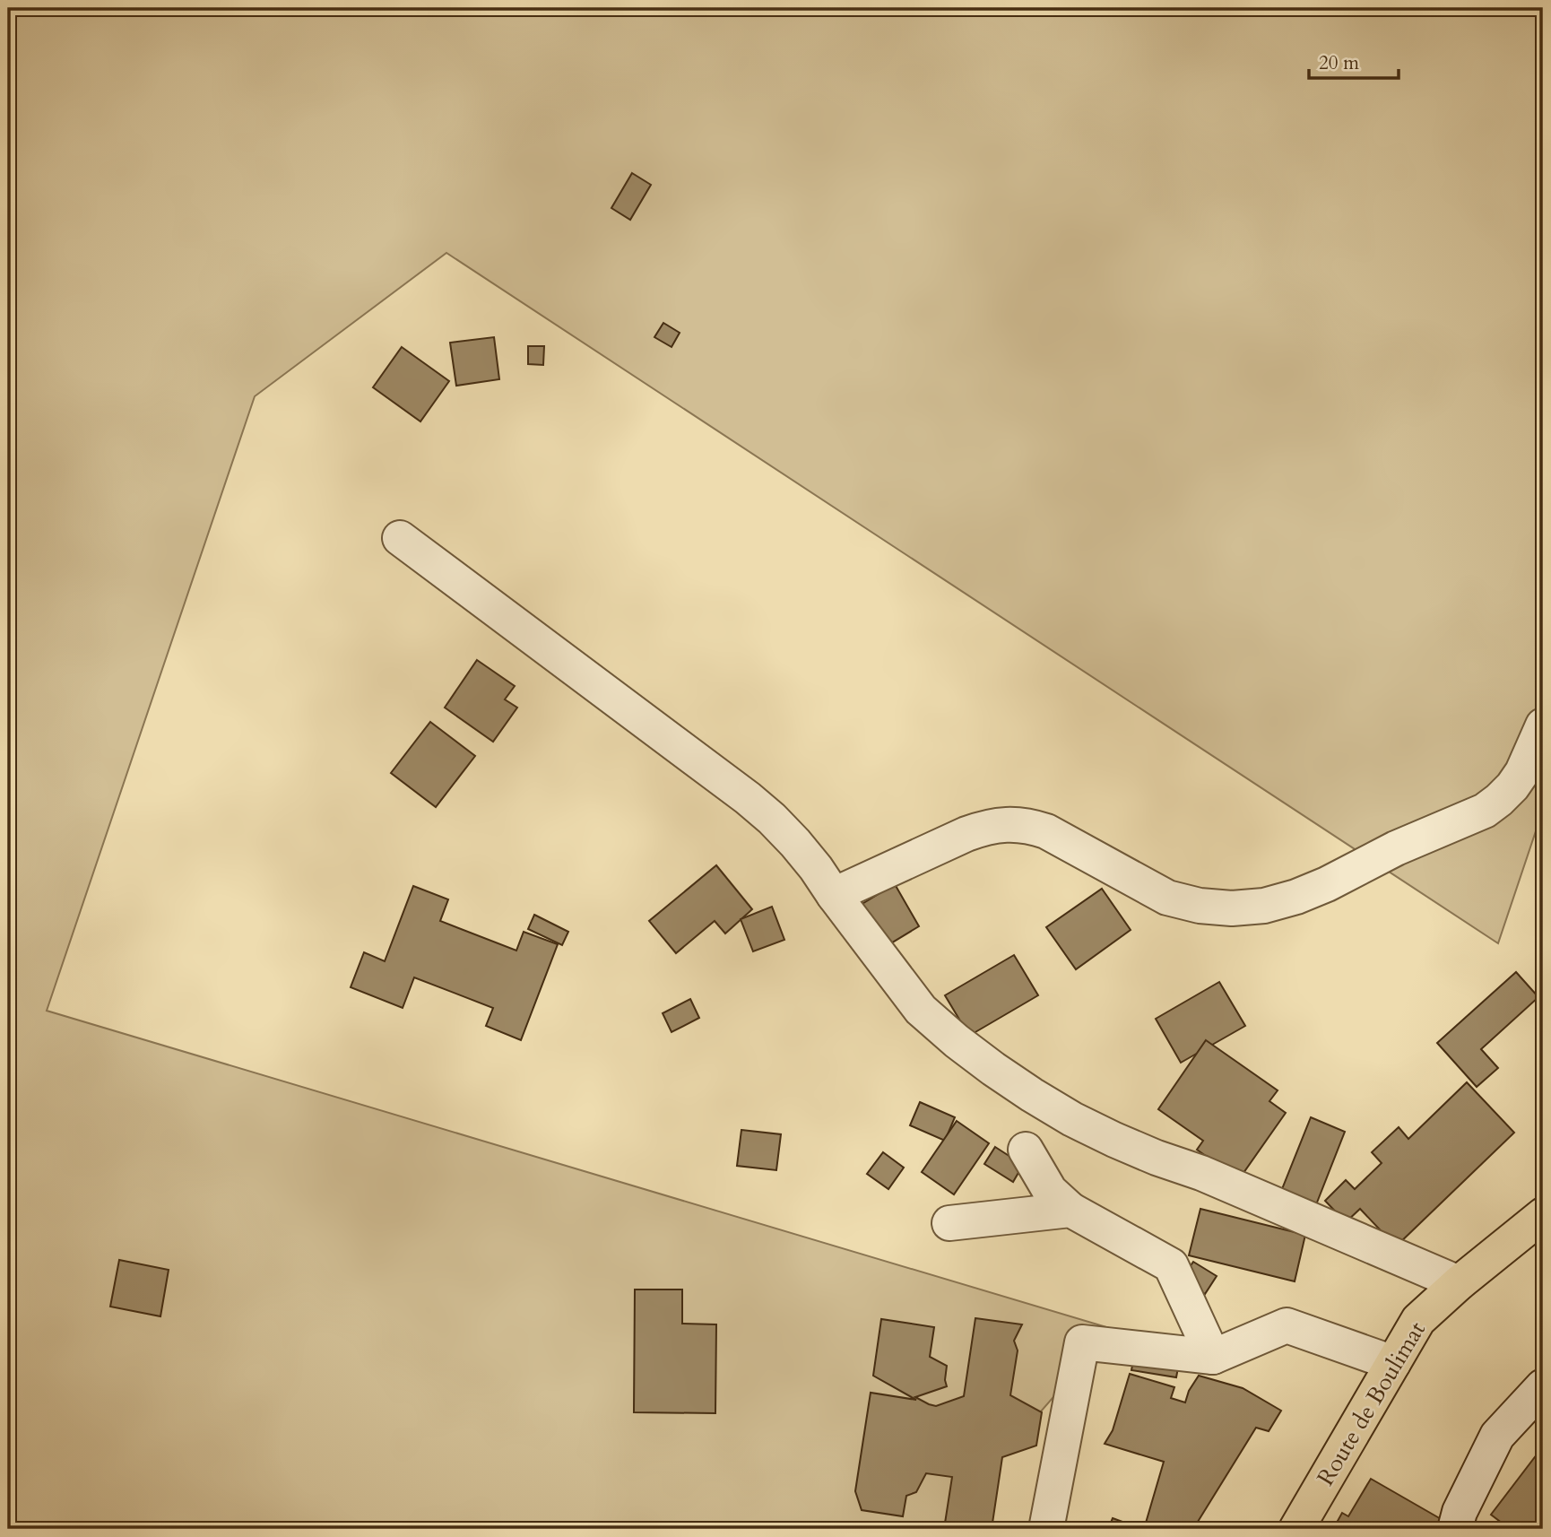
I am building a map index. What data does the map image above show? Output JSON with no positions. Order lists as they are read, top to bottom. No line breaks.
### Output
{"streets":{"main road":["Route de Boulimat"]},"scale_bar":"20 m"}
